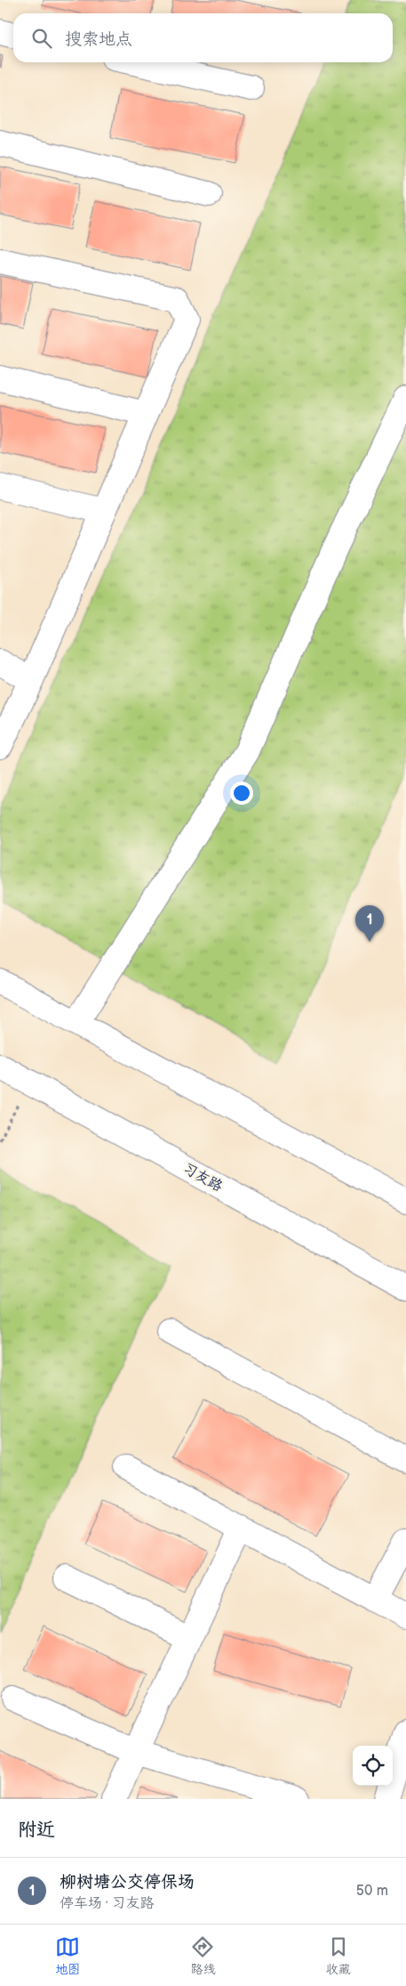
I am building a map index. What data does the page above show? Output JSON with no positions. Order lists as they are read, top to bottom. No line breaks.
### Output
{"streets":{"main road":["习友路"]},"page":{"search":"搜索地点","pins":"1","heading":"附近","list":[{"mark":"1","name":"柳树塘公交停保场","note":"停车场 · 习友路","value":"50 m"}],"nav":["地图","路线","收藏"]}}
